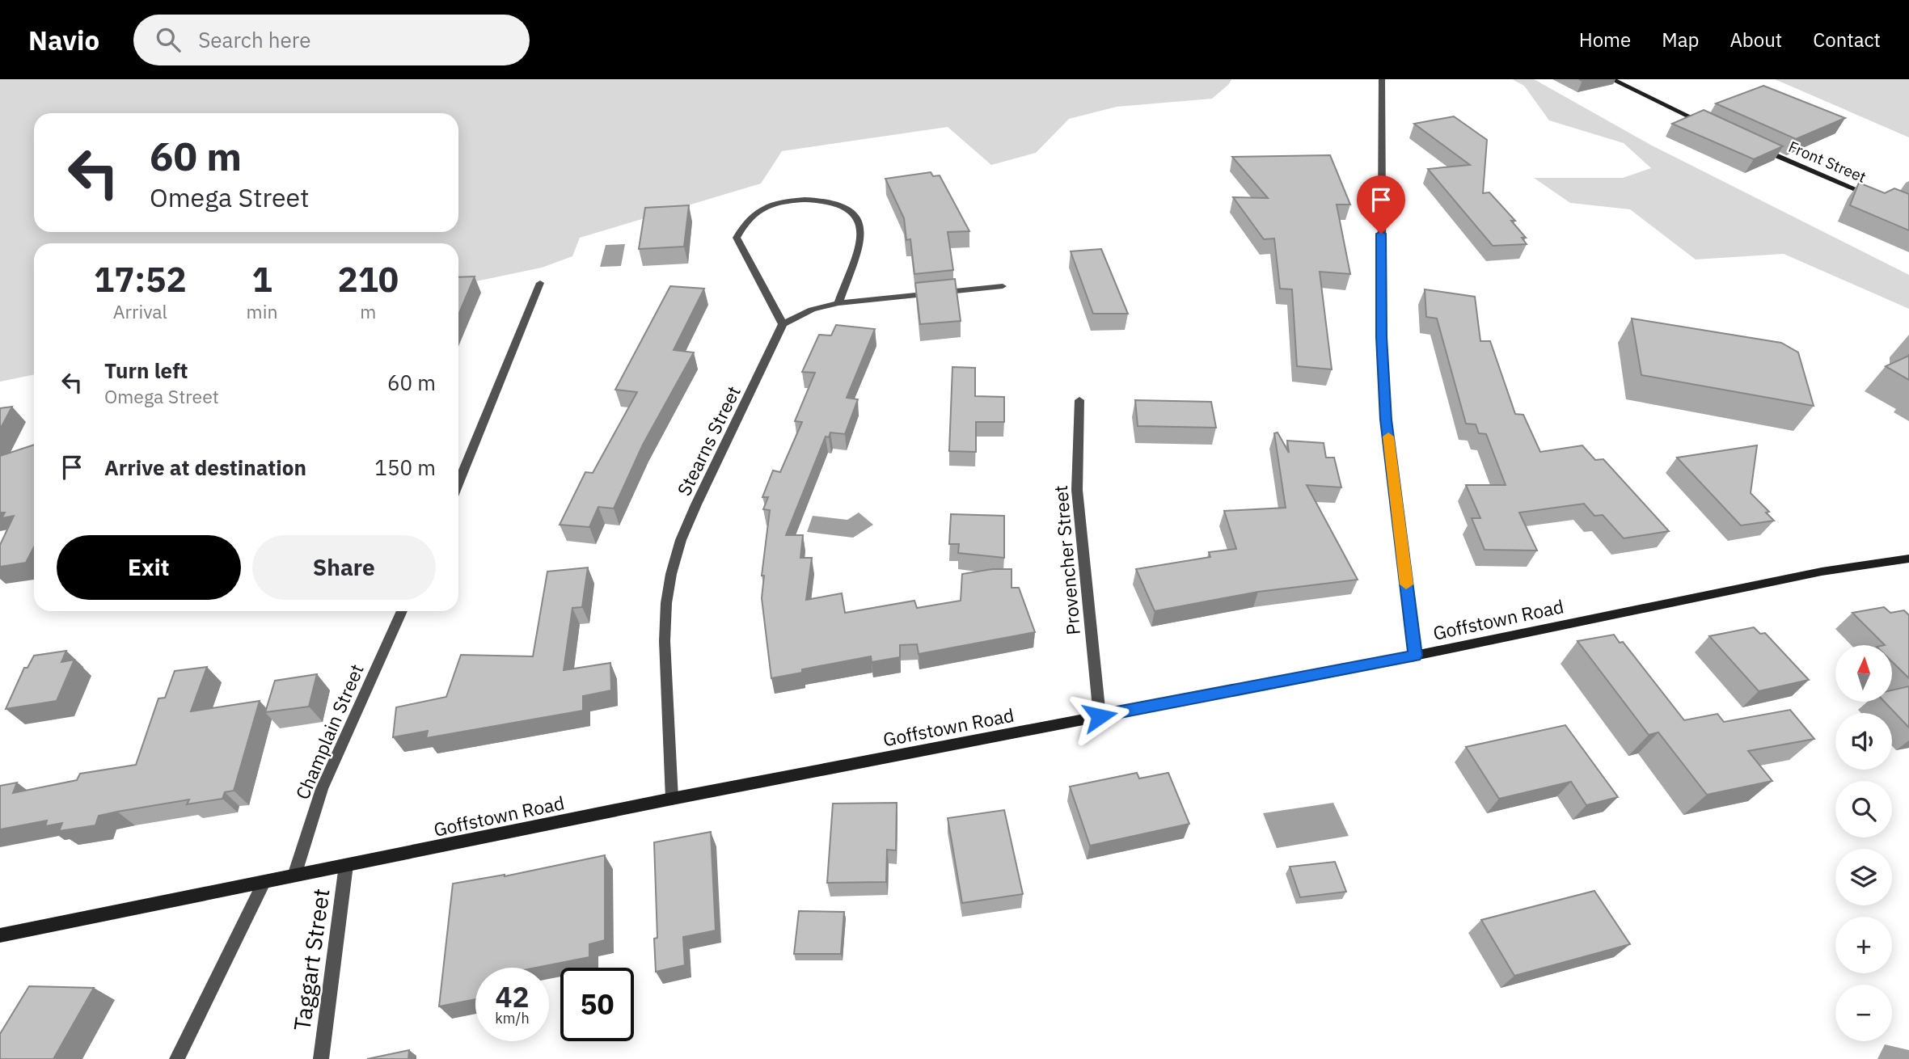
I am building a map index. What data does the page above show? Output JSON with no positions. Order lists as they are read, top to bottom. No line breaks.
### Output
{"streets":{"main road":["Front Street","Goffstown Road"],"street":["Stearns Street","Provencher Street","Champlain Street","Taggart Street"]},"crossings":[["Stearns Street","Goffstown Road"],["Provencher Street","Goffstown Road"],["Goffstown Road","Champlain Street"],["Goffstown Road","Taggart Street"]],"north":"top","page":{"header":"Navio","search":"Search here","nav":["Home","Map","About","Contact"],"turn":["60 m","Omega Street"],"eta":["17:52","Arrival","1","min","210","m"],"list":[{"name":"Turn left","note":"Omega Street","value":"60 m"},{"name":"Arrive at destination","value":"150 m"}],"buttons":["Exit","Share"],"map_buttons":["+","−"],"speed":"42 km/h","limit":"50"}}
